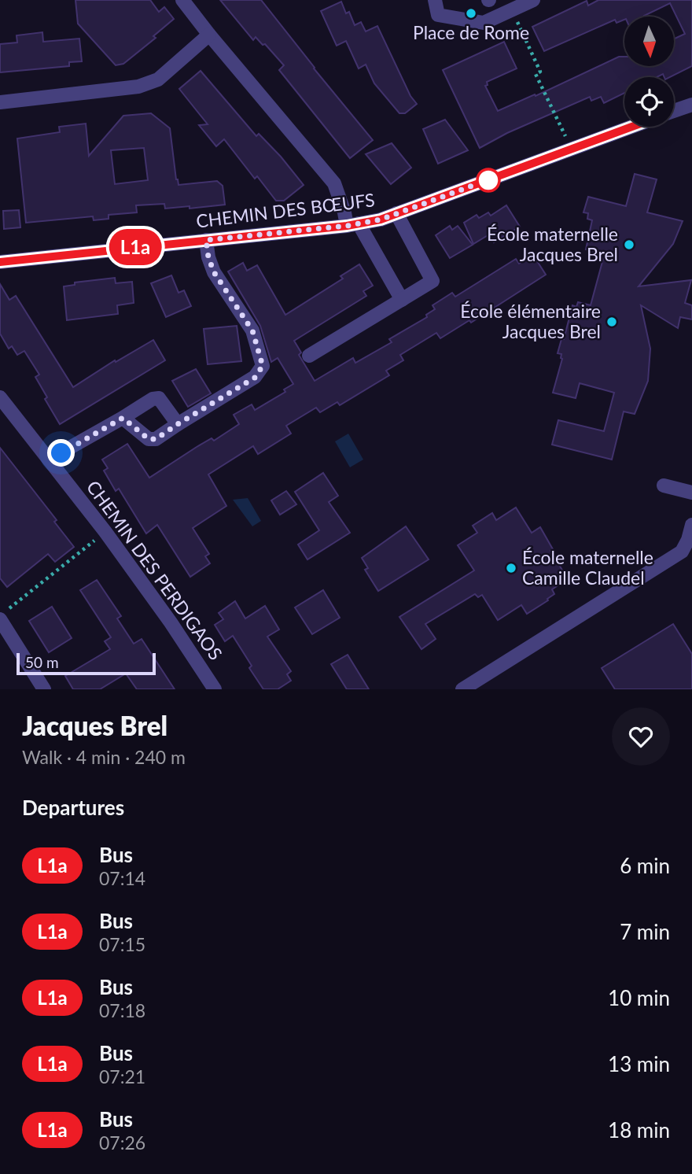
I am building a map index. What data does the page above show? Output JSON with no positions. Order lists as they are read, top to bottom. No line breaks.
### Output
{"streets":{"street":["CHEMIN DES BŒUFS","CHEMIN DES PERDIGAOS"]},"places":["Place de Rome","École maternelle Jacques Brel","École élémentaire Jacques Brel","École maternelle Camille Claudel"],"lines":["bus line L1a"],"scale_bar":"50 m","north":"bottom","page":{"on_map":"L1a","scale":"50 m","heading":[["Jacques Brel","Walk · 4 min · 240 m"],"Departures"],"list":[{"mark":"L1a","name":"Bus","note":"07:14","value":"6 min"},{"mark":"L1a","name":"Bus","note":"07:15","value":"7 min"},{"mark":"L1a","name":"Bus","note":"07:18","value":"10 min"},{"mark":"L1a","name":"Bus","note":"07:21","value":"13 min"},{"mark":"L1a","name":"Bus","note":"07:26","value":"18 min"}]}}
